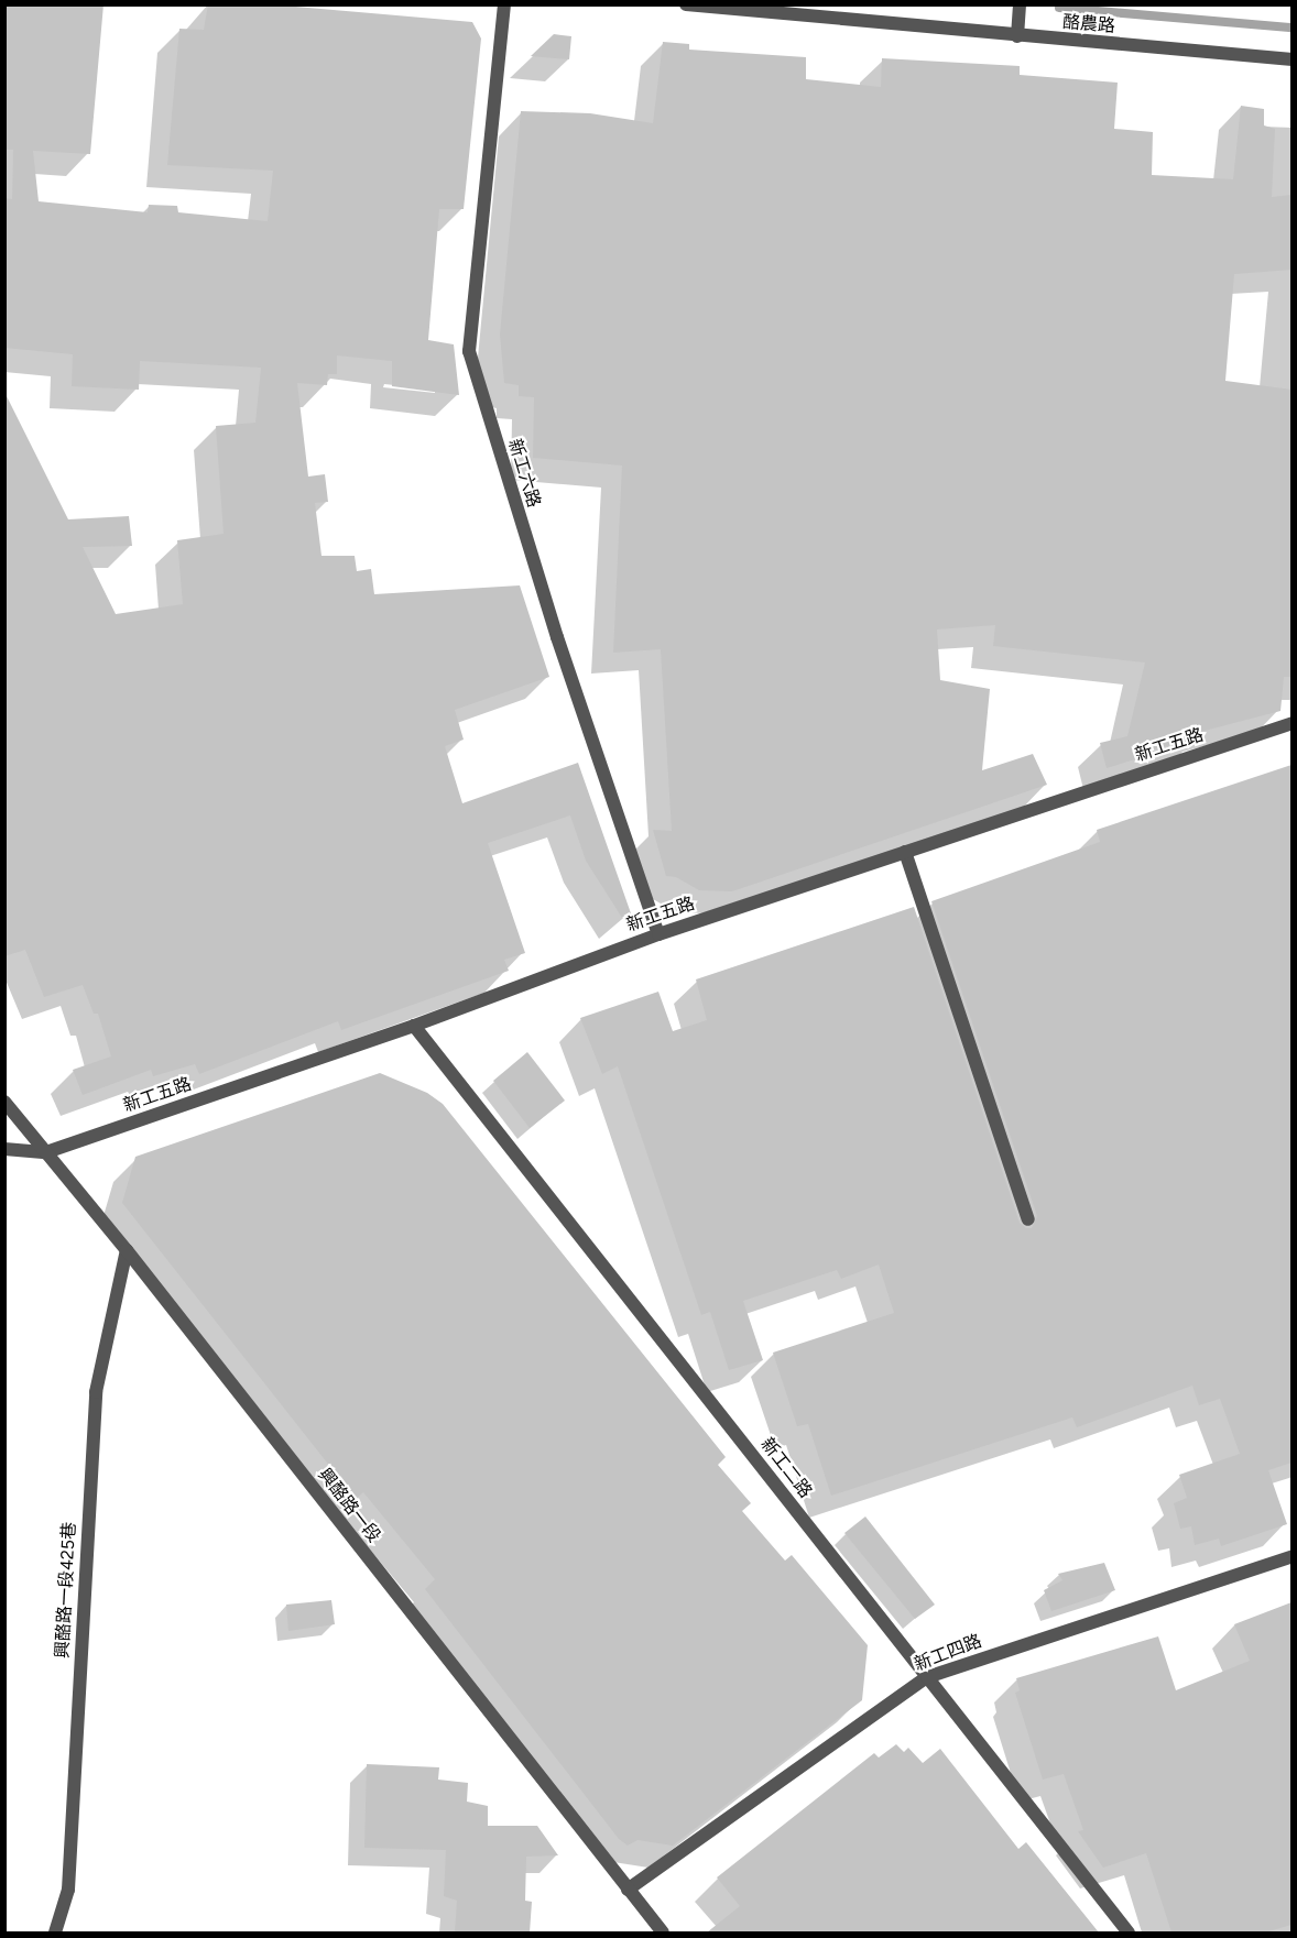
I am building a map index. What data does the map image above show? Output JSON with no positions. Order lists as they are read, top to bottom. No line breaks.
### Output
{"streets":{"street":["酪農路","新工六路","新工五路","新工二路","興酪路一段","興酪路一段425巷","新工四路"]},"crossings":[["新工六路","新工五路"],["新工五路","新工二路"],["新工五路","興酪路一段"],["新工二路","新工四路"],["興酪路一段","興酪路一段425巷"],["興酪路一段","新工四路"]]}
